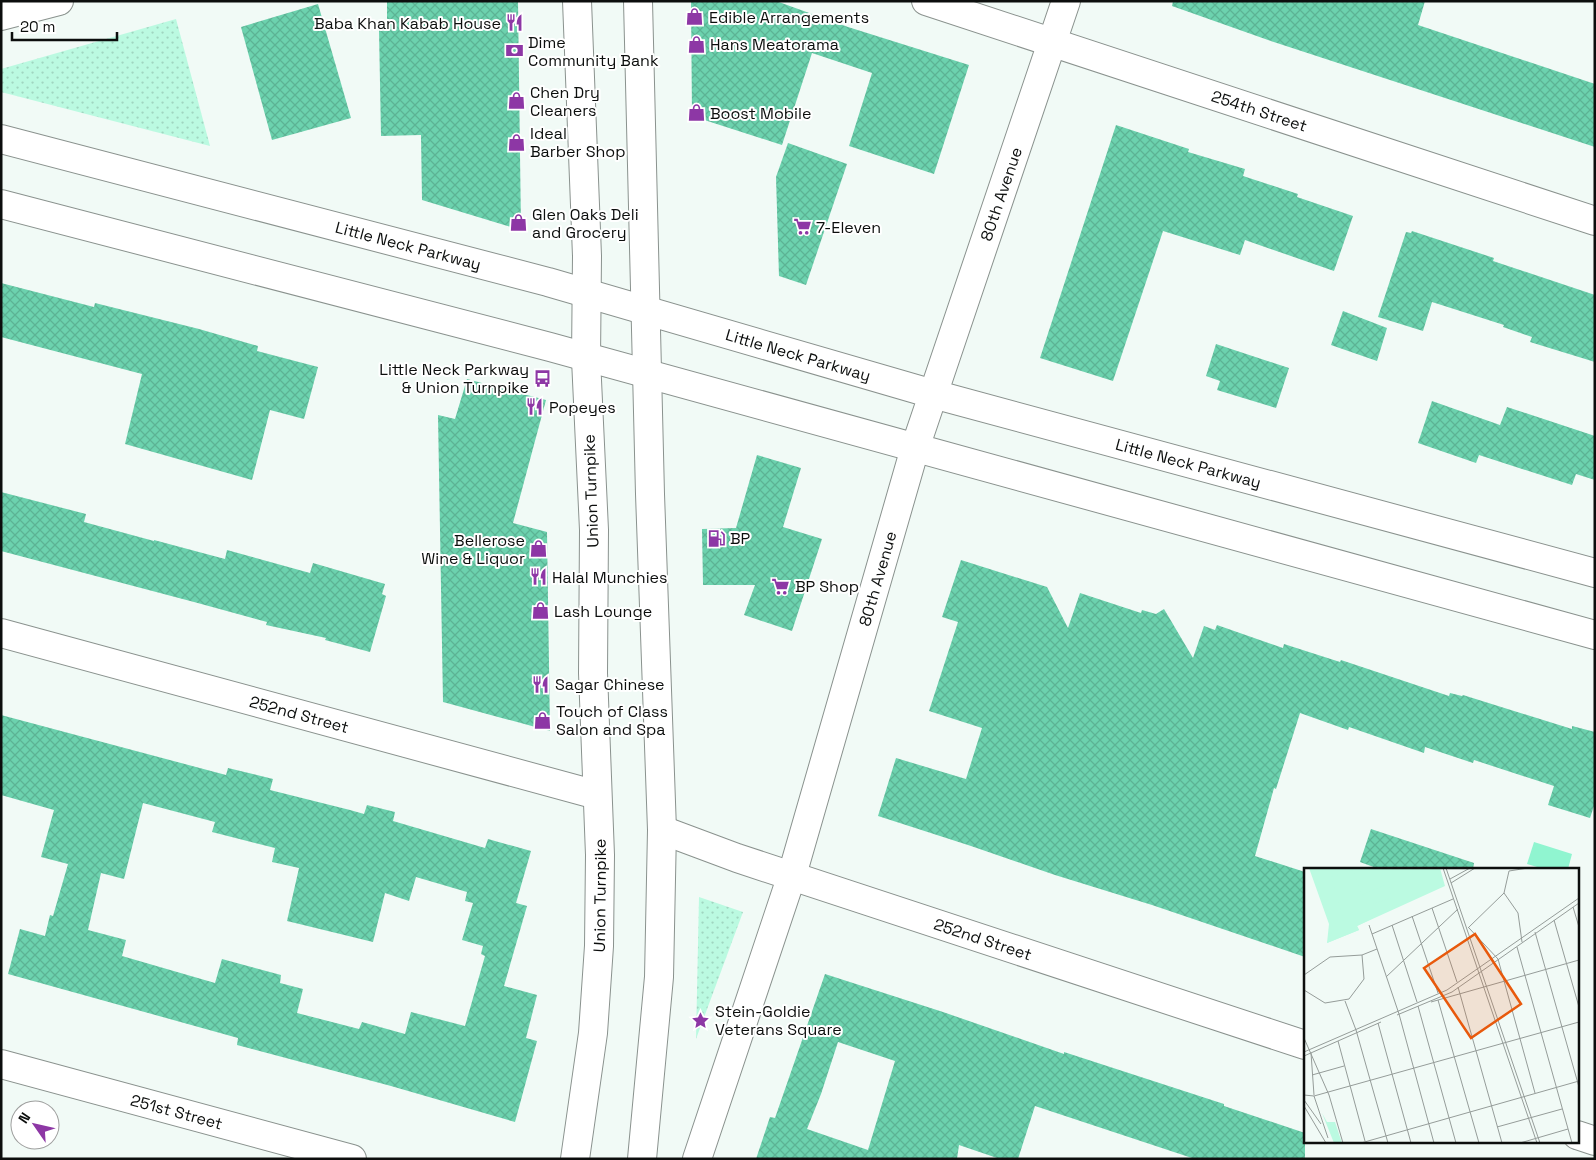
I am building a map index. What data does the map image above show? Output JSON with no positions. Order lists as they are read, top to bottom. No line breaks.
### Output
{"streets":{"main road":["254th Street","80th Avenue","Little Neck Parkway","Union Turnpike","252nd Street","251st Street"]},"crossings":[["254th Street","80th Avenue"],["80th Avenue","Little Neck Parkway"],["80th Avenue","252nd Street"],["Little Neck Parkway","Union Turnpike"],["Union Turnpike","252nd Street"]],"places":{"shop":["Edible Arrangements","Hans Meatorama","Chen Dry Cleaners","Boost Mobile","Ideal Barber Shop","Glen Oaks Deli and Grocery","Bellerose Wine & Liquor","Lash Lounge","Touch of Class Salon and Spa"],"restaurant":["Baba Khan Kabab House","Popeyes","Halal Munchies","Sagar Chinese"],"bank":["Dime Community Bank"],"supermarket":["7-Eleven","BP Shop"],"bus stop":["Little Neck Parkway & Union Turnpike"],"fuel station":["BP"],"place":["Stein-Goldie Veterans Square"]},"scale_bar":"20 m","north":"top left"}
